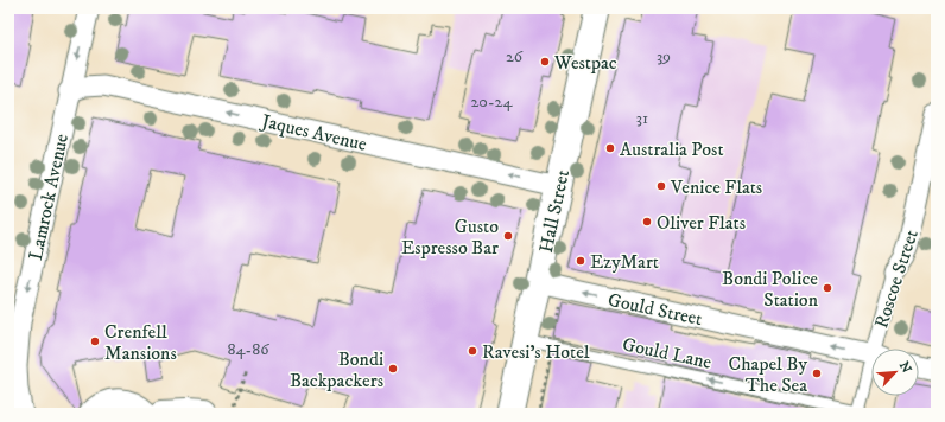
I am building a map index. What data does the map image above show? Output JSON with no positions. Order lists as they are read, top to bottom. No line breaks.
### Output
{"streets":{"street":["Jaques Avenue","Lamrock Avenue","Hall Street","Roscoe Street","Gould Street"],"lane":["Gould Lane"]},"crossings":[["Jaques Avenue","Lamrock Avenue"],["Jaques Avenue","Hall Street"],["Hall Street","Gould Street"],["Hall Street","Gould Lane"],["Roscoe Street","Gould Lane"]],"one_way":["Jaques Avenue","Lamrock Avenue","Gould Street","Gould Lane"],"places":["Westpac","Australia Post","Venice Flats","Oliver Flats","Gusto Espresso Bar","EzyMart","Bondi Police Station","Crenfell Mansions","Ravesi's Hotel","Bondi Backpackers","Chapel By The Sea"],"house_numbers":["26","39","20-24","31","84-86"],"north":"top right"}
